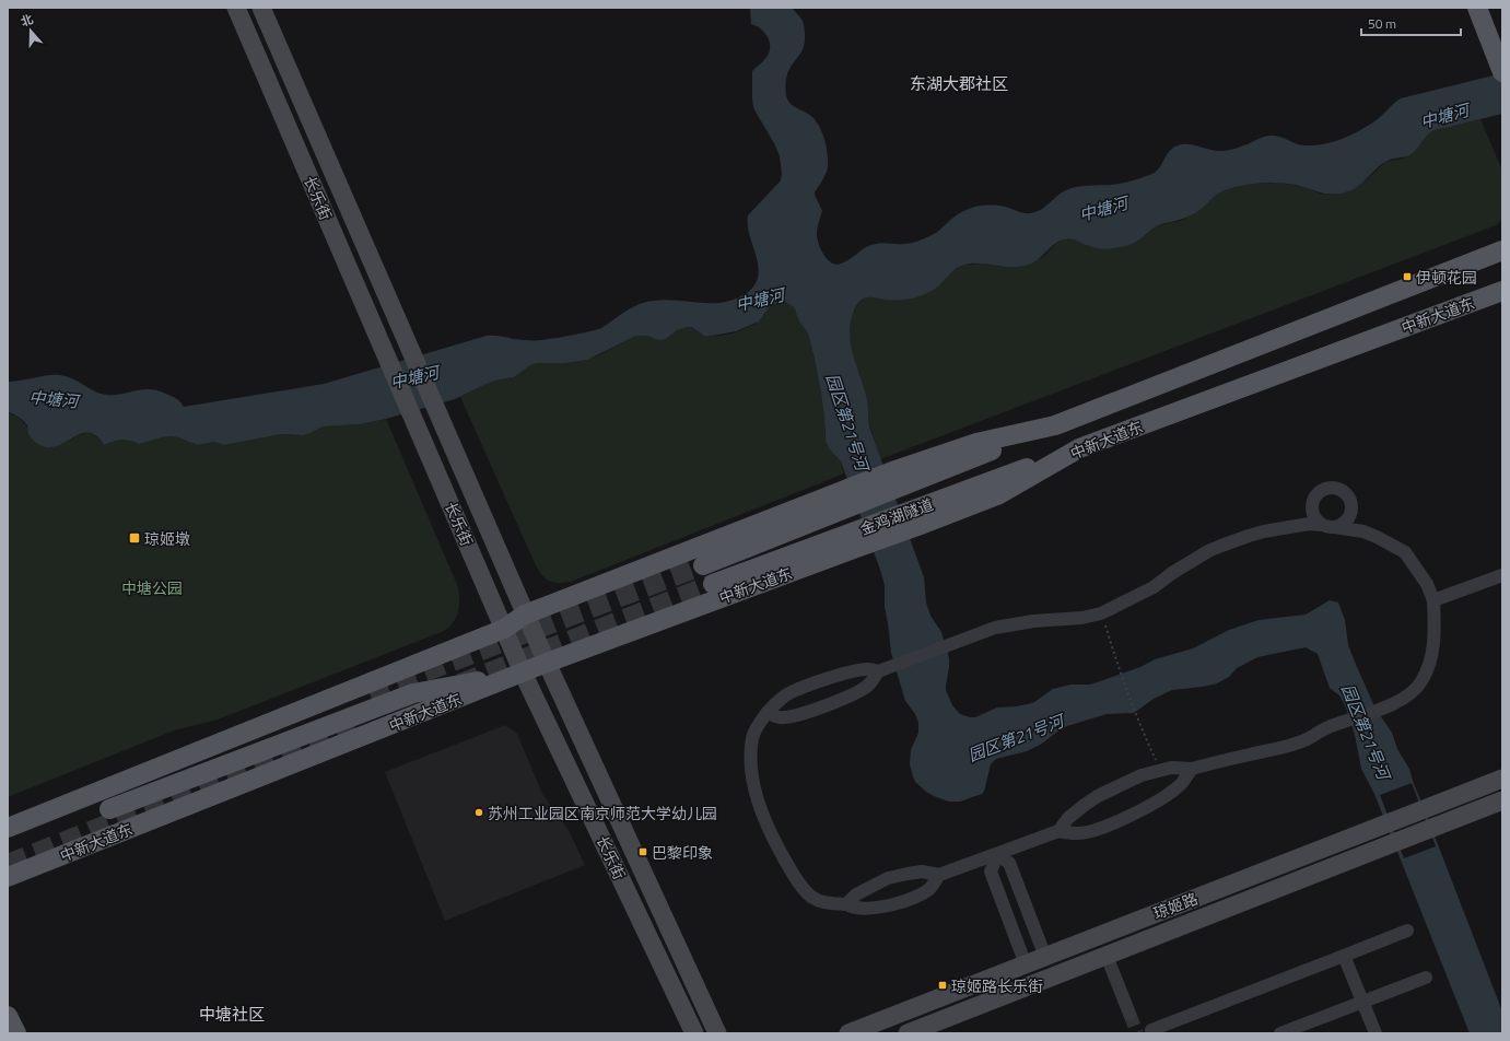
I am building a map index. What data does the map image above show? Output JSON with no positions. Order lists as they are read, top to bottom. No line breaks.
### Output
{"streets":{"main road":["长乐街","中新大道东","金鸡湖隧道","琼姬路"]},"crossings":[["长乐街","中新大道东"],["中新大道东","金鸡湖隧道"]],"districts":["东湖大郡社区","中塘社区"],"water":["中塘河","园区第21号河"],"parks":["中塘公园"],"places":{"transit":["伊顿花园","琼姬墩","巴黎印象","琼姬路长乐街"],"other":["苏州工业园区南京师范大学幼儿园"]},"scale_bar":"50 m","north":"top"}
